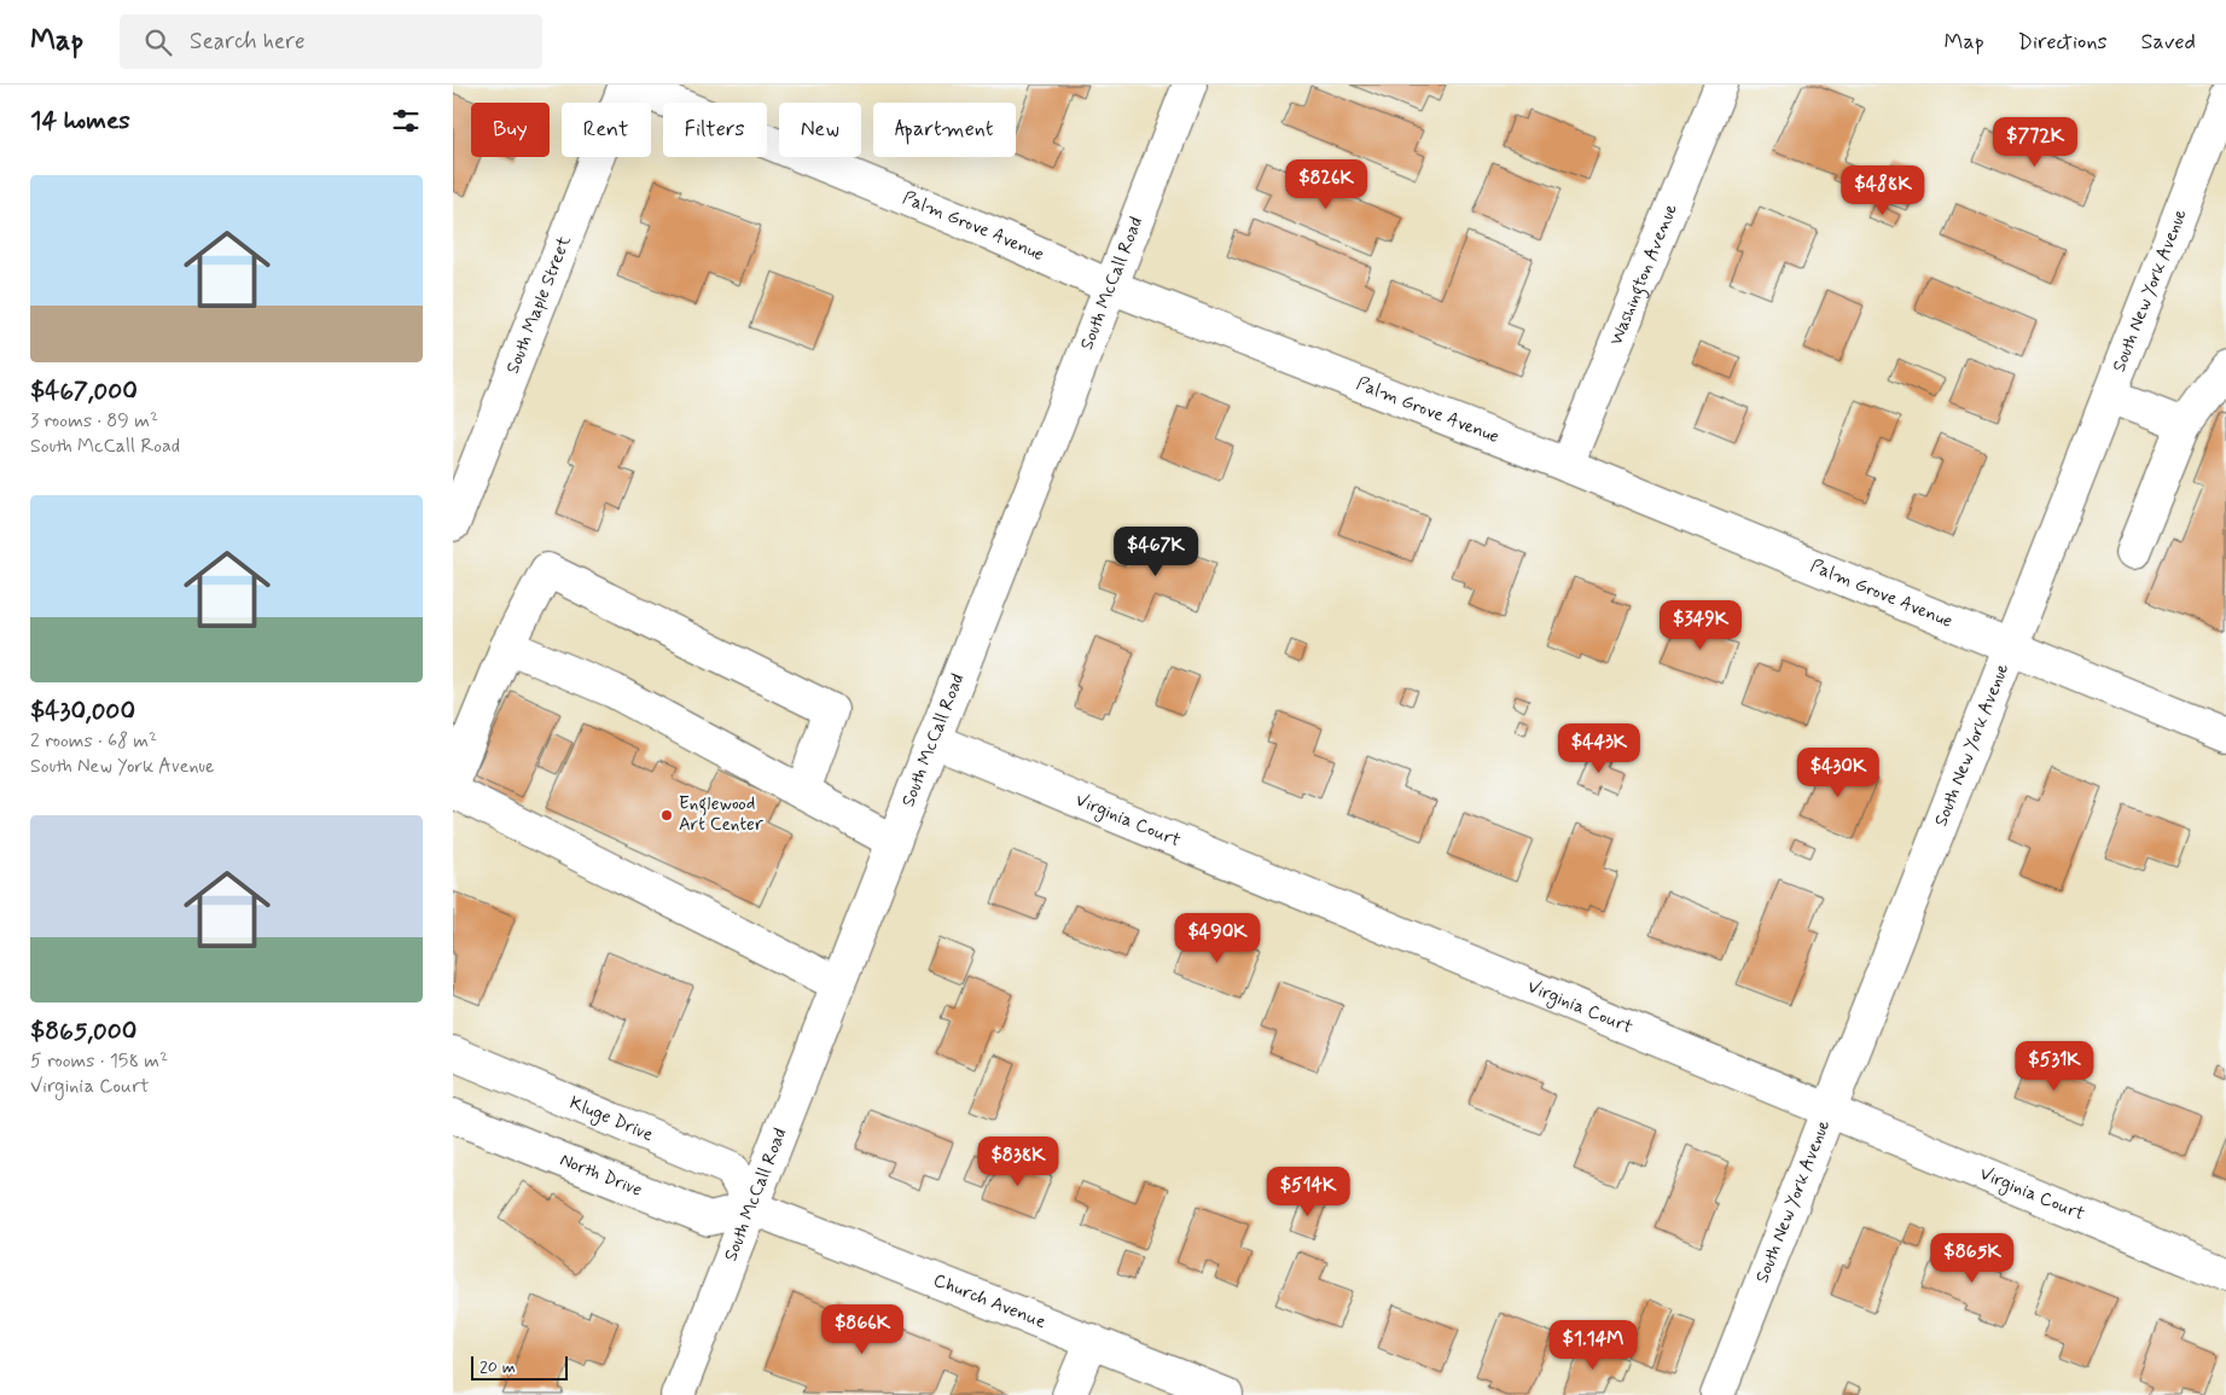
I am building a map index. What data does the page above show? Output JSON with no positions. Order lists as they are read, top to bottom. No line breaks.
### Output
{"streets":{"street":["Palm Grove Avenue","Washington Avenue","South McCall Road","South New York Avenue","South Maple Street","Virginia Court","Kluge Drive","North Drive","Church Avenue"]},"crossings":[["Palm Grove Avenue","Washington Avenue"],["Palm Grove Avenue","South McCall Road"],["Palm Grove Avenue","South New York Avenue"],["Palm Grove Avenue","South Maple Street"],["South McCall Road","Virginia Court"],["South McCall Road","Kluge Drive"],["South McCall Road","North Drive"],["South McCall Road","Church Avenue"],["South New York Avenue","Virginia Court"],["Kluge Drive","North Drive"],["Kluge Drive","Church Avenue"],["North Drive","Church Avenue"]],"places":["Englewood Art Center"],"scale_bar":"20 m","page":{"header":"Map","search":"Search here","nav":["Map","Directions","Saved"],"heading":"14 homes","chip":["Buy","Rent","Filters","New","Apartment"],"price":["$772K","$826K","$488K","$467K","$349K","$443K","$430K","$490K","$531K","$838K","$514K","$865K","$866K","$1.14M"],"list":[{"name":"$467,000","note":"3 rooms · 89 m² · South McCall Road"},{"name":"$430,000","note":"2 rooms · 68 m² · South New York Avenue"},{"name":"$865,000","note":"5 rooms · 158 m² · Virginia Court"}],"scale":"20 m"}}
